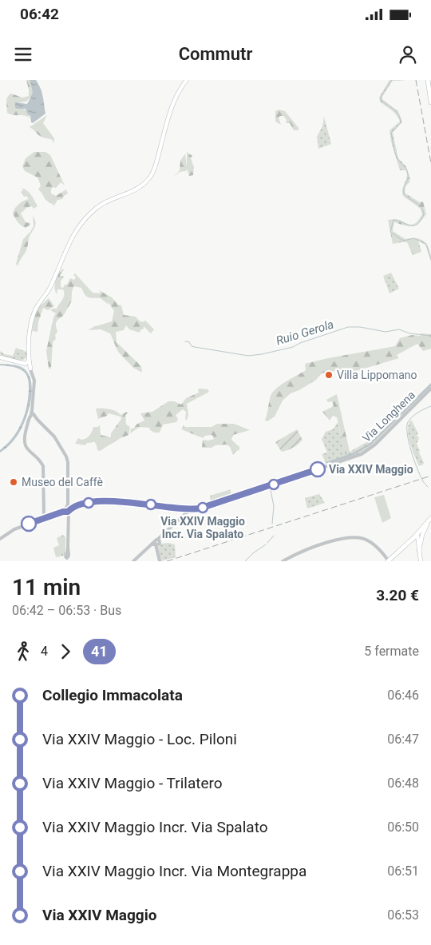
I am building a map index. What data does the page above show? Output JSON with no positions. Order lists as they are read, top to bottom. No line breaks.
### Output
{"streets":{"street":["Via Longhena"]},"water":["Ruio Gerola"],"places":["Villa Lippomano","Via XXIV Maggio","Museo del Caffè","Via XXIV Maggio Incr. Via Spalato"],"lines":["bus line 41"],"page":{"status":"06:42","header":"Commutr","heading":["11 min","06:42 – 06:53 · Bus","3.20 €"],"legs":["4","41","5 fermate"],"list":[{"name":"Collegio Immacolata","value":"06:46"},{"name":"Via XXIV Maggio - Loc. Piloni","value":"06:47"},{"name":"Via XXIV Maggio - Trilatero","value":"06:48"},{"name":"Via XXIV Maggio Incr. Via Spalato","value":"06:50"},{"name":"Via XXIV Maggio Incr. Via Montegrappa","value":"06:51"},{"name":"Via XXIV Maggio","value":"06:53"}]}}
